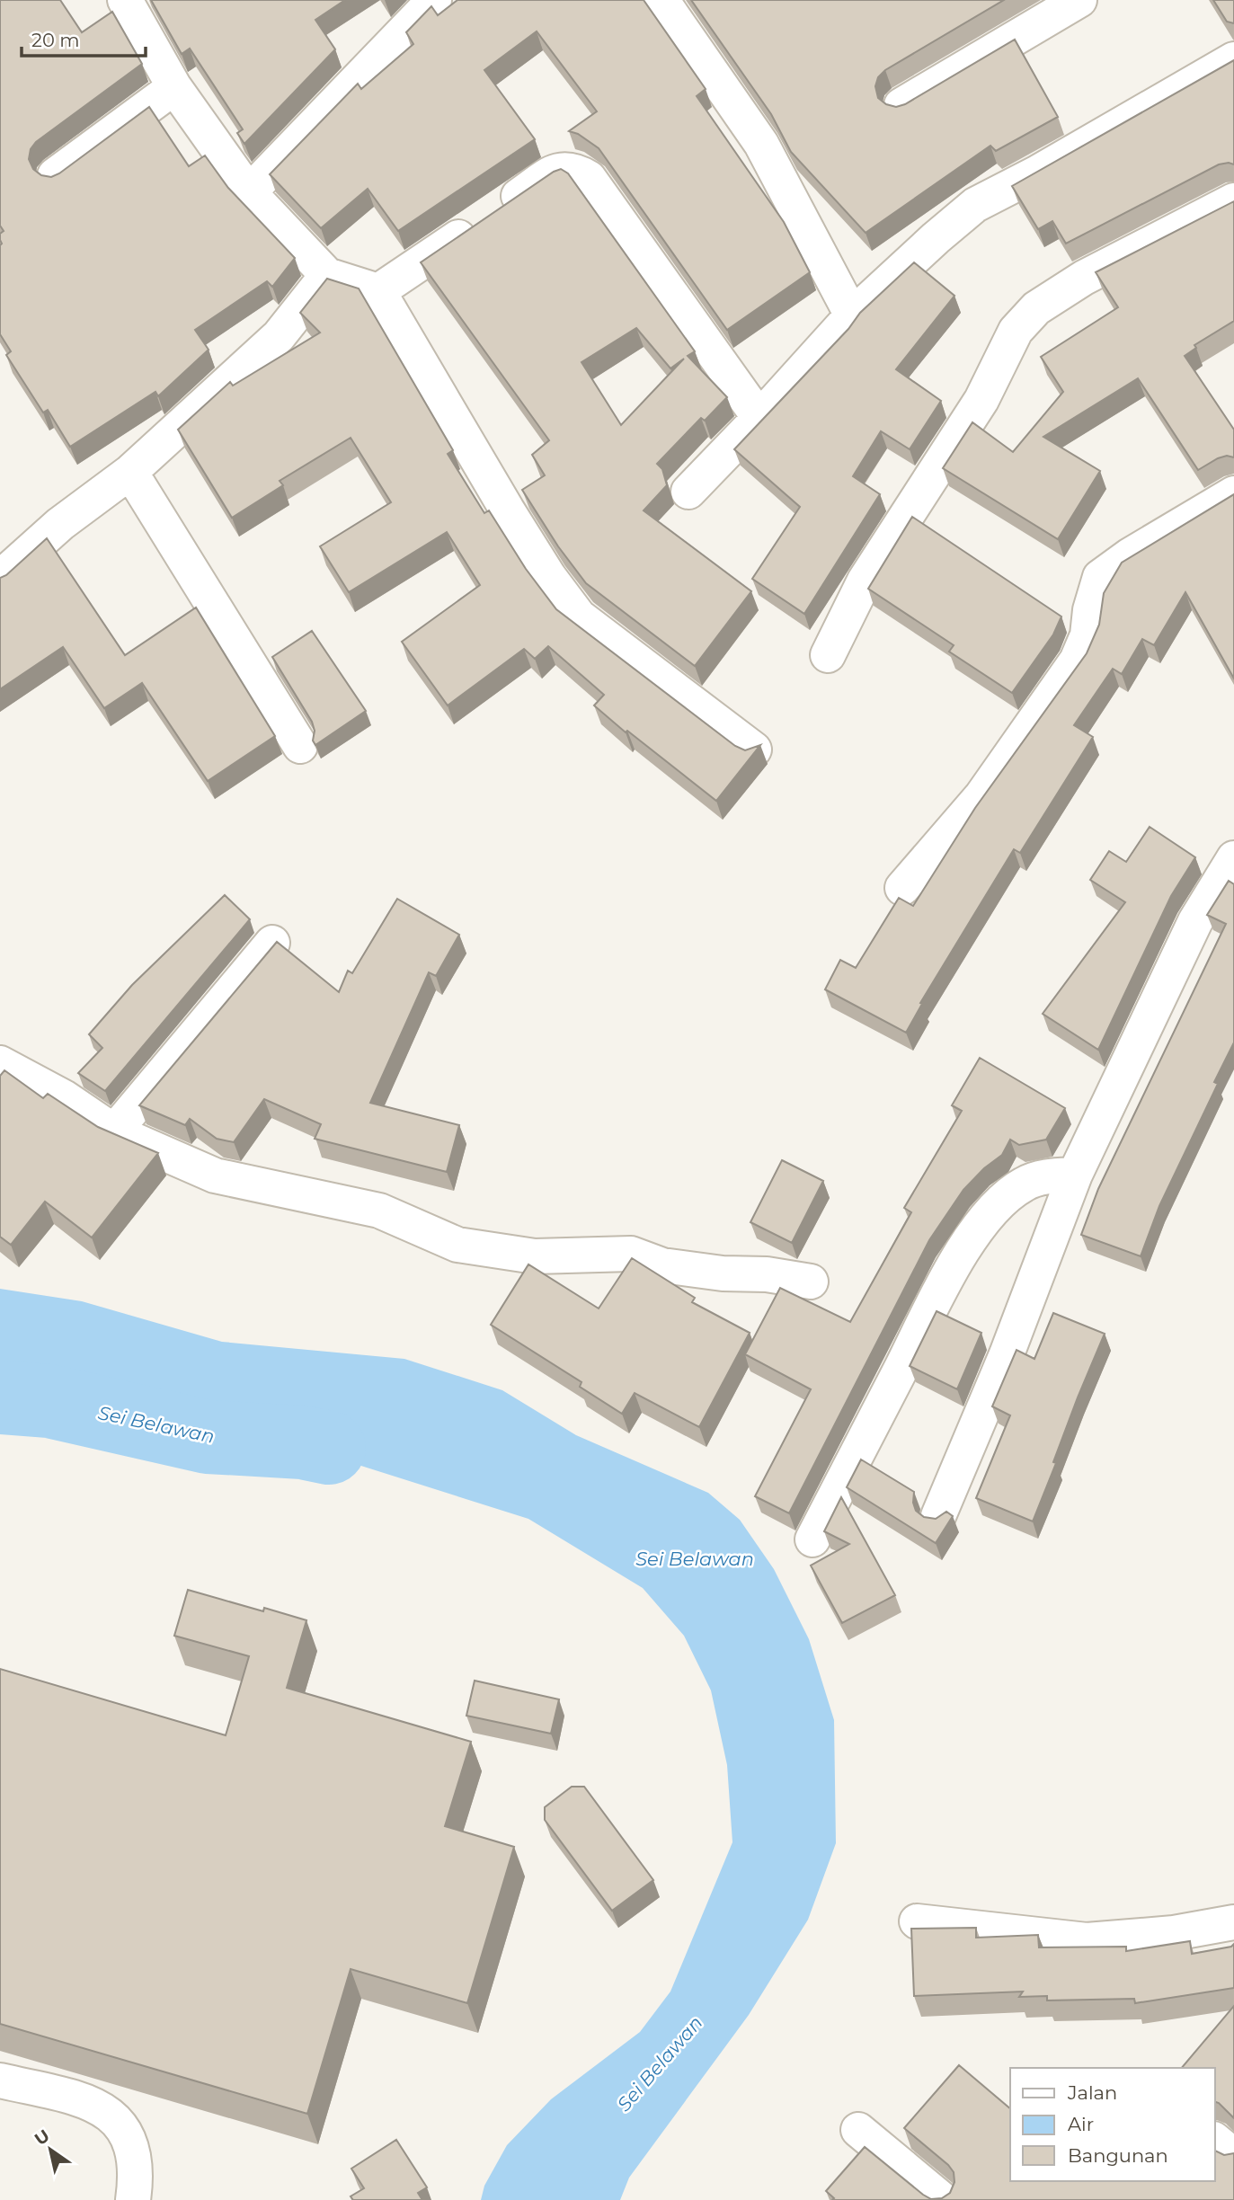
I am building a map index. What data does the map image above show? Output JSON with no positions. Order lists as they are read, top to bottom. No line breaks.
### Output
{"water":["Sei Belawan"],"legend":["Jalan","Air","Bangunan"],"scale_bar":"20 m","north":"top left"}
